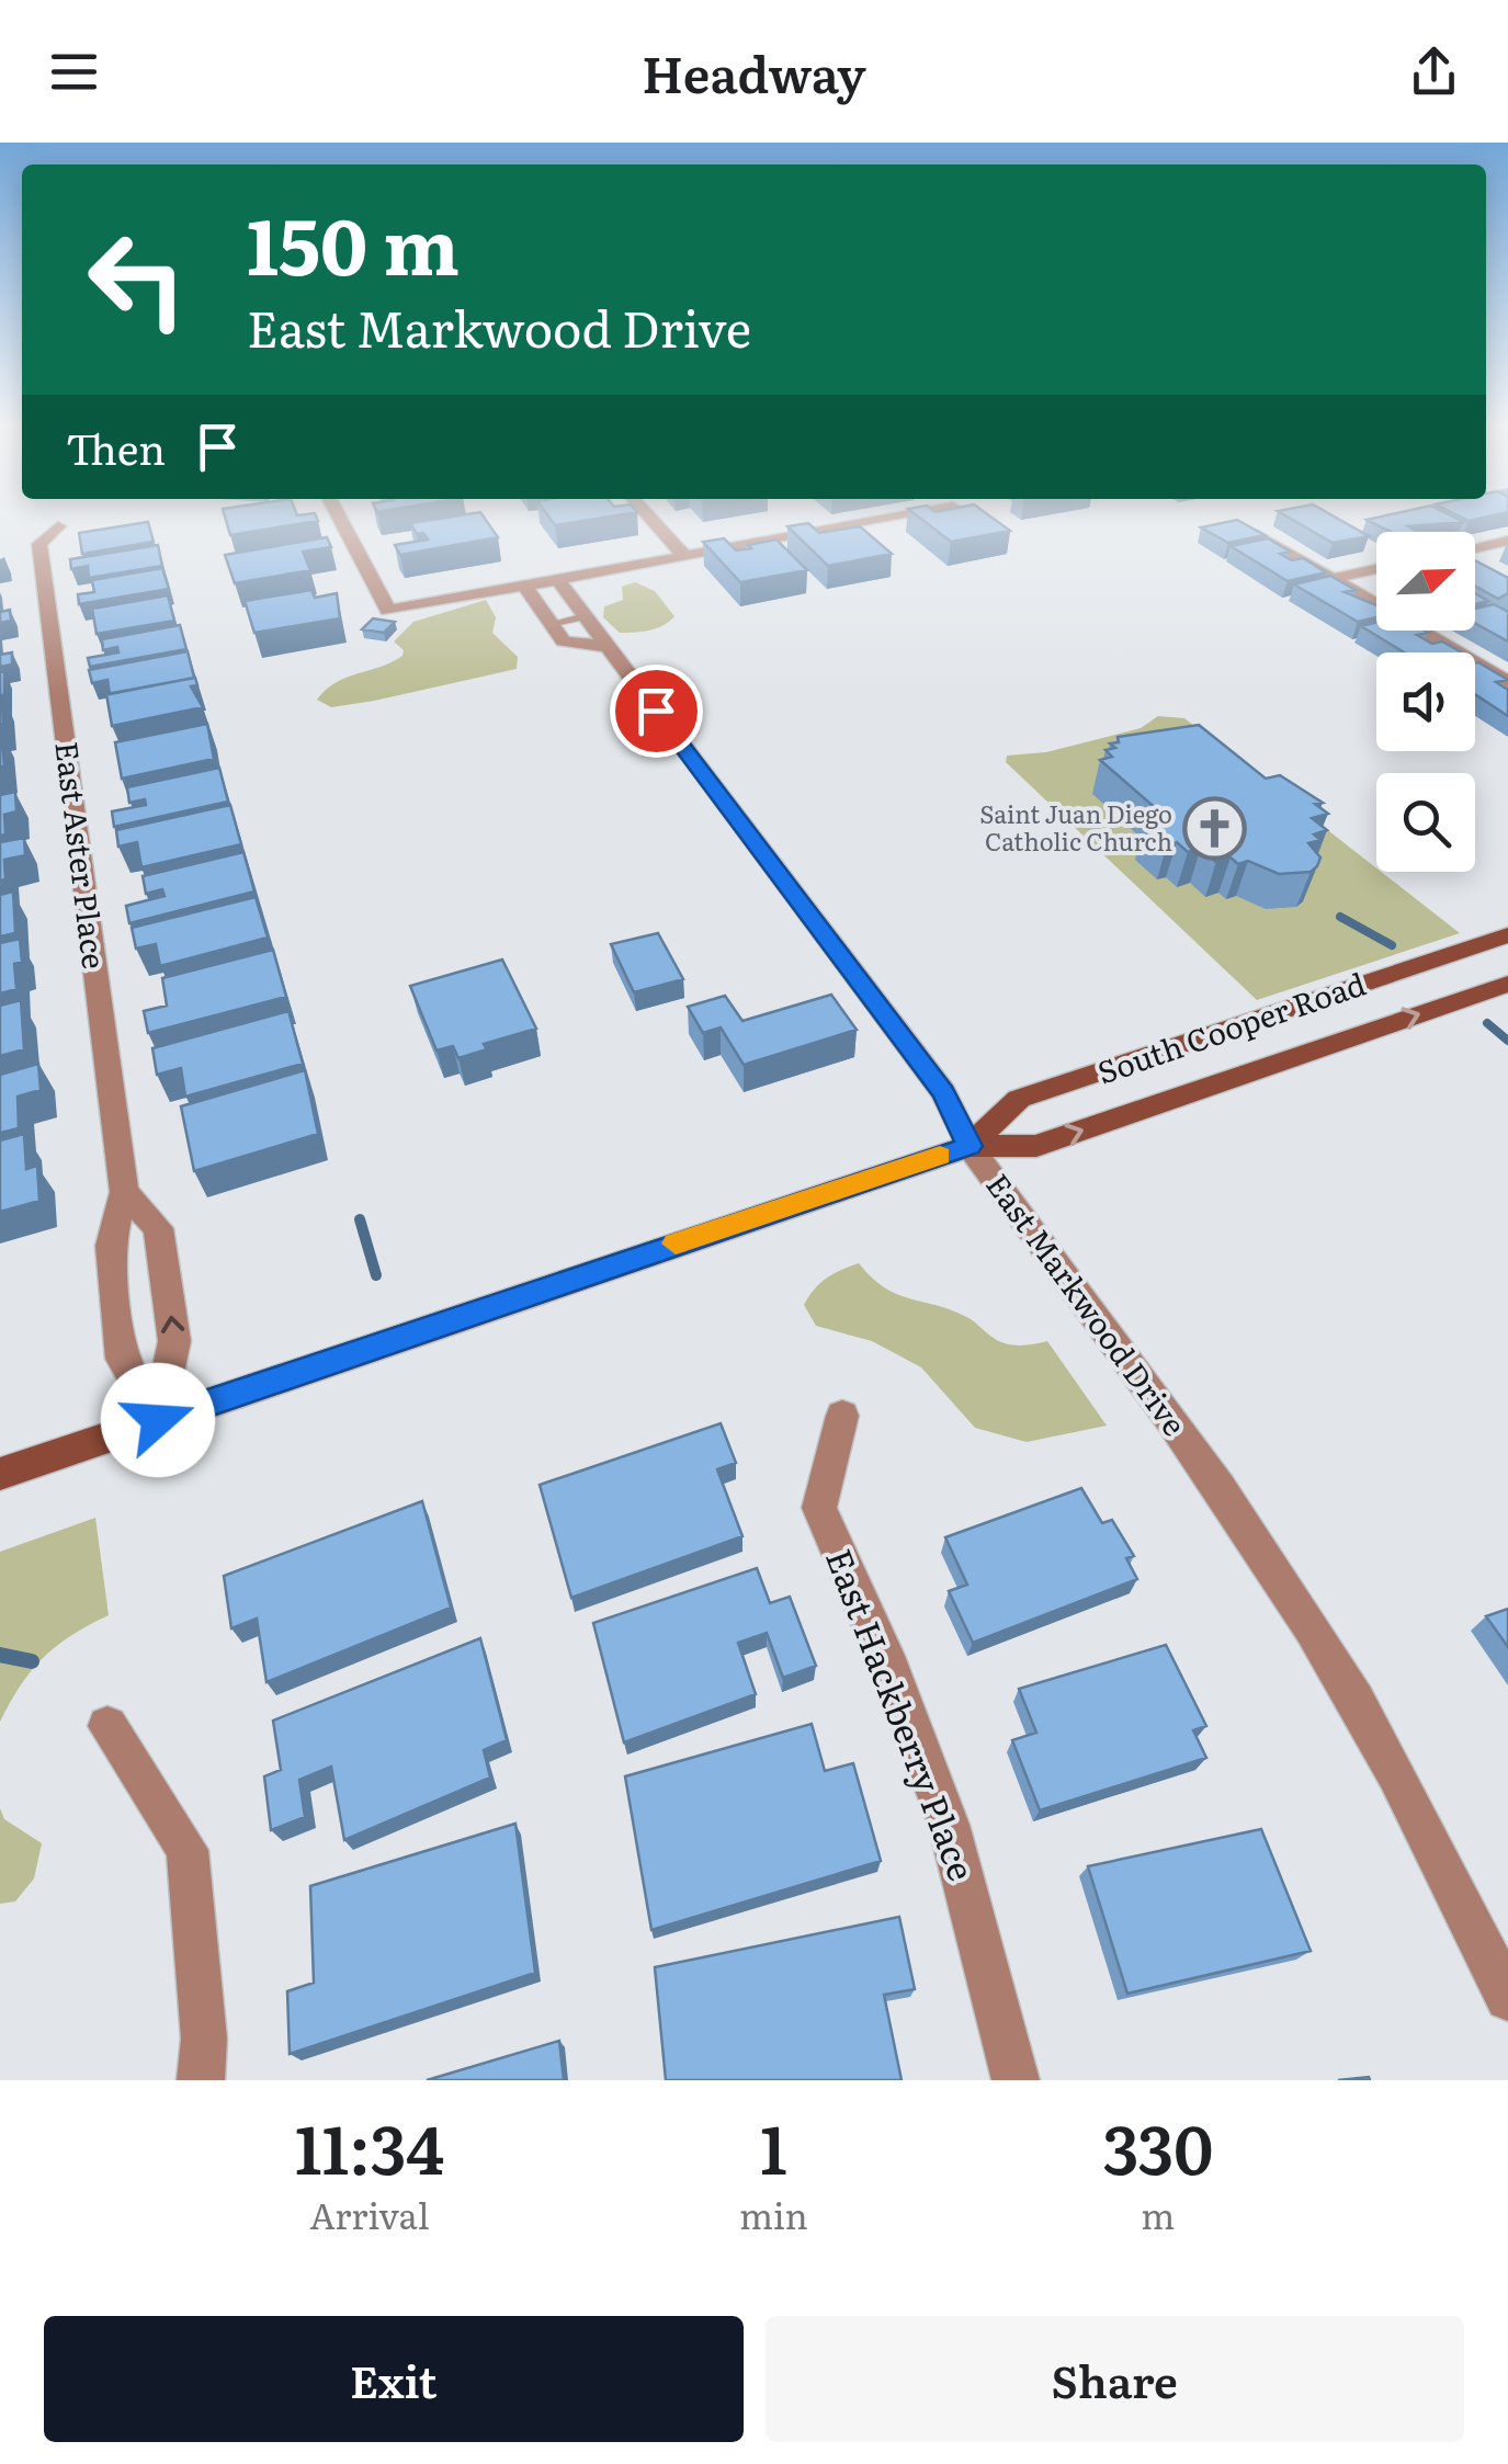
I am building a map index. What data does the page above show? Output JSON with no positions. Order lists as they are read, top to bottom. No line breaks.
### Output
{"streets":{"main road":["South Cooper Road"],"street":["East Aster Place","East Markwood Drive","East Hackberry Place"]},"crossings":[["East Aster Place","South Cooper Road"],["South Cooper Road","East Markwood Drive"]],"places":{"church":["Saint Juan Diego Catholic Church"]},"north":"top right","page":{"header":"Headway","turn":["150 m","East Markwood Drive"],"then":"Then","eta":["11:34","Arrival","1","min","330","m"],"buttons":["Exit","Share"]}}
